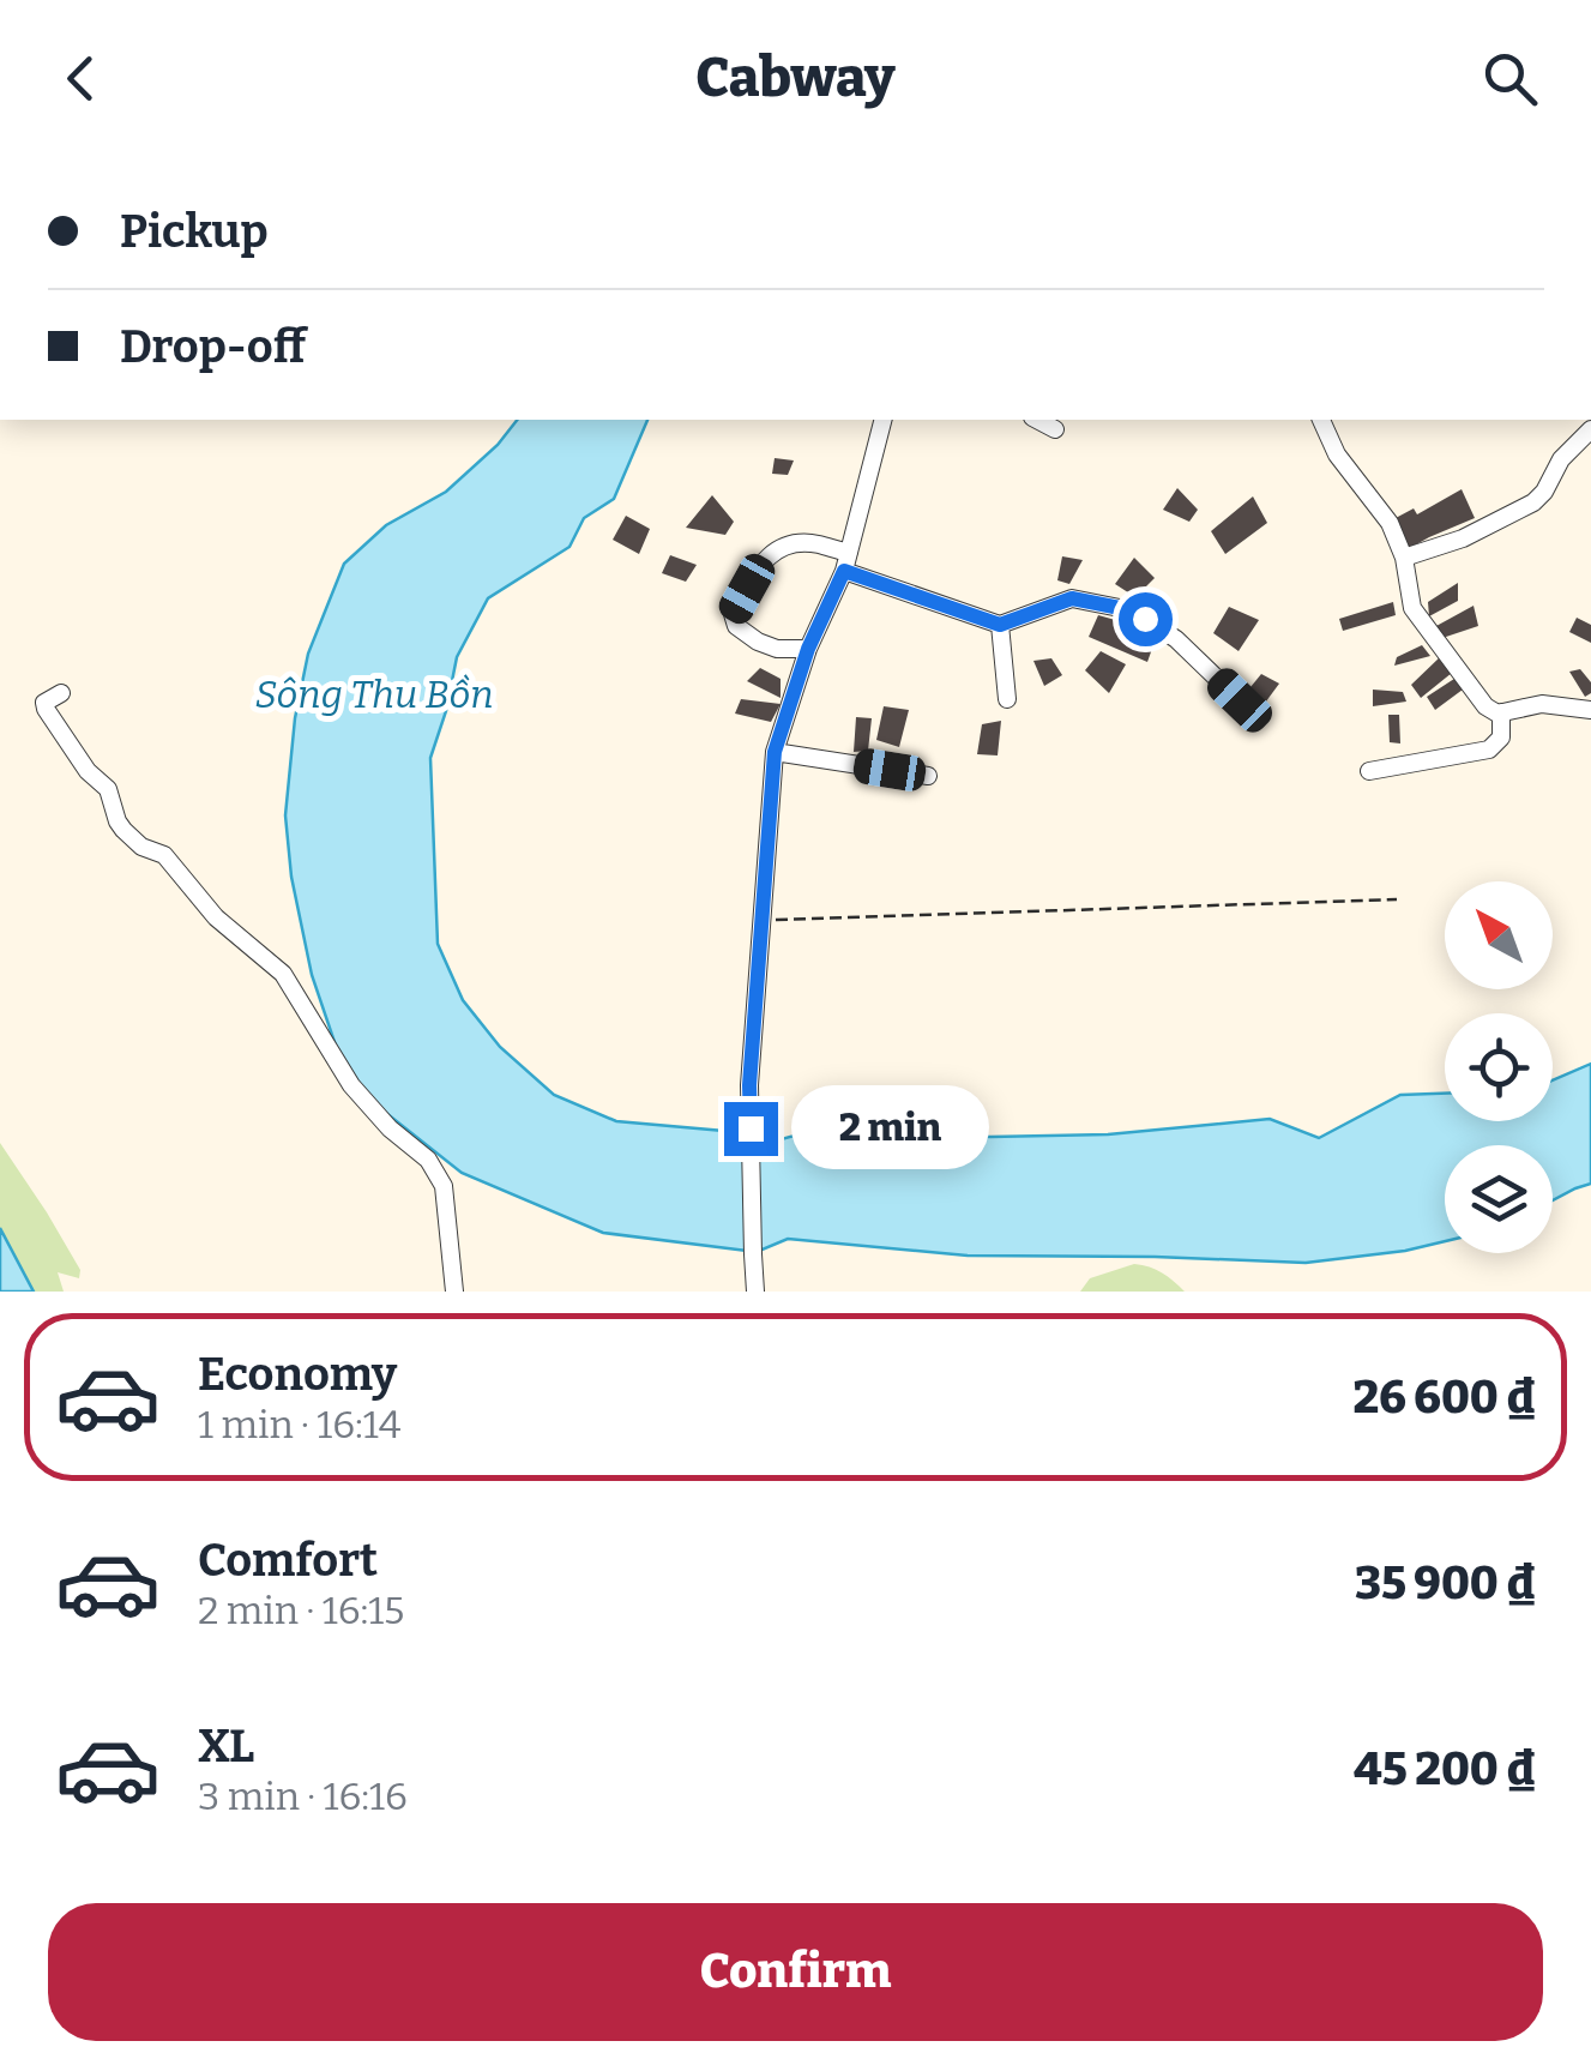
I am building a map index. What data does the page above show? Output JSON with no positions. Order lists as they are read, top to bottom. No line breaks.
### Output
{"water":["Sông Thu Bồn"],"north":"top left","page":{"header":"Cabway","banner":["Pickup","Drop-off"],"bubble":"2 min","list":[{"name":"Economy","note":"1 min · 16:14","value":"26 600 ₫"},{"name":"Comfort","note":"2 min · 16:15","value":"35 900 ₫"},{"name":"XL","note":"3 min · 16:16","value":"45 200 ₫"}],"buttons":"Confirm"}}
